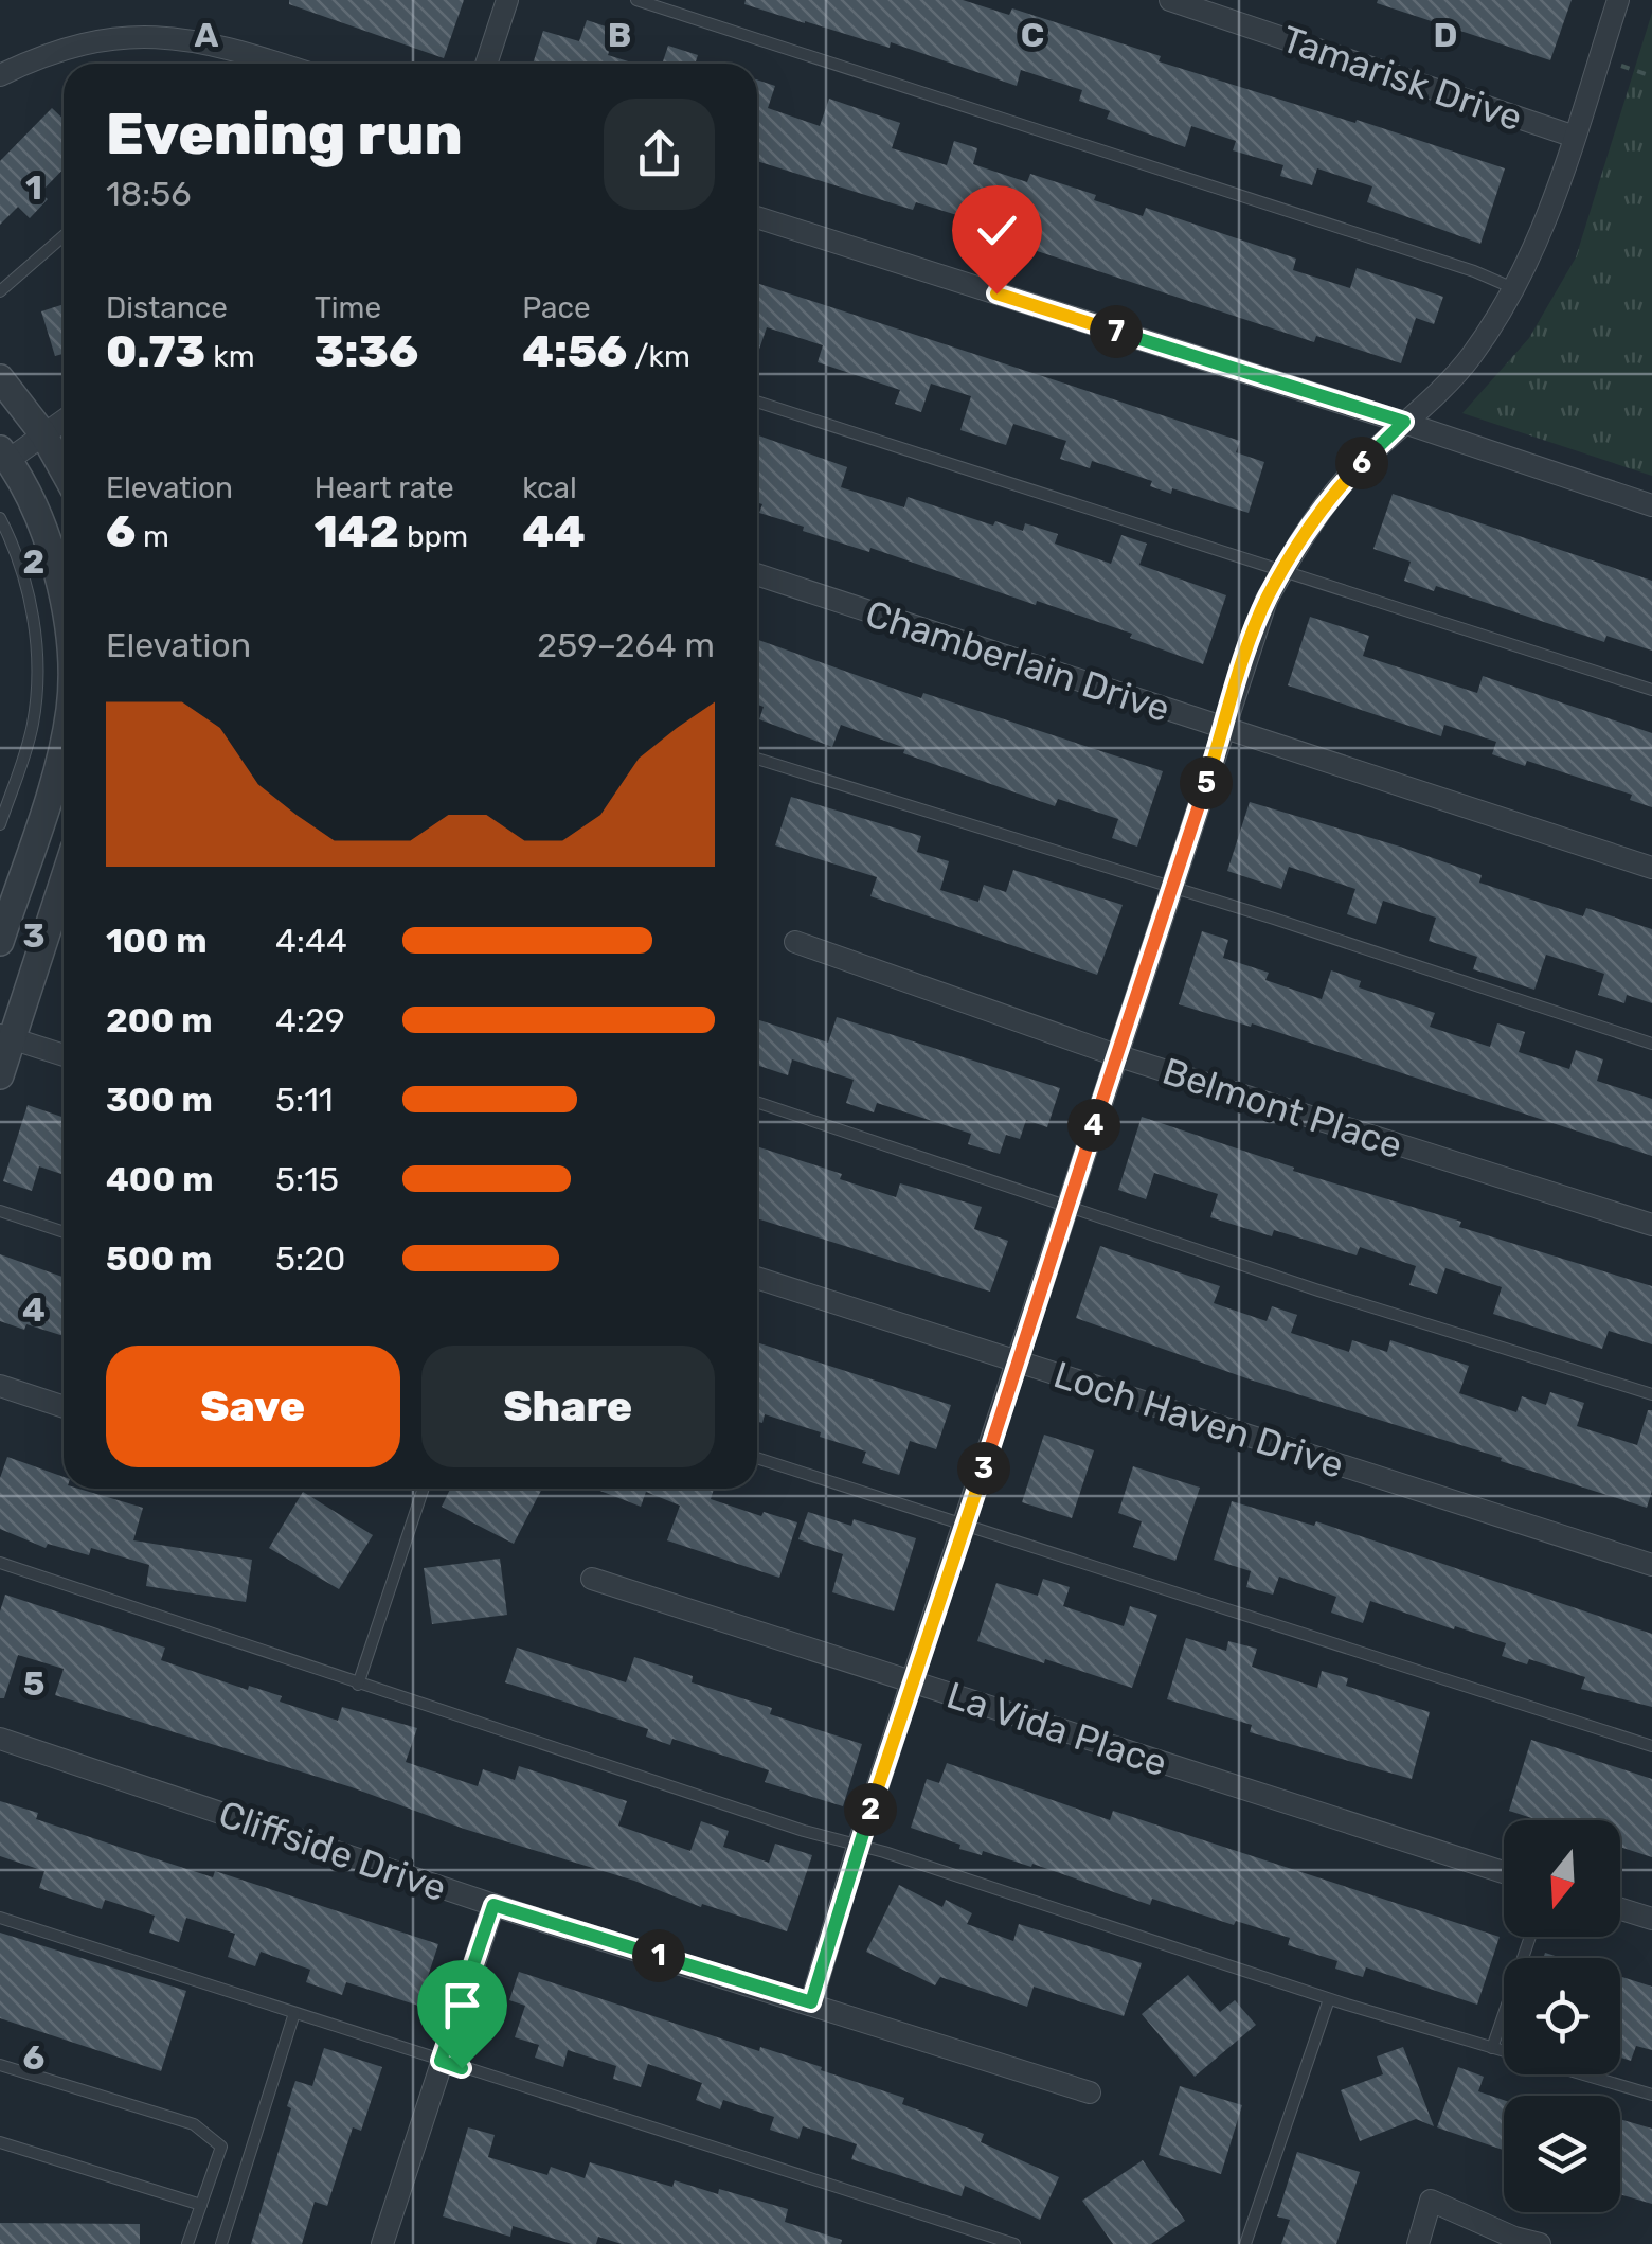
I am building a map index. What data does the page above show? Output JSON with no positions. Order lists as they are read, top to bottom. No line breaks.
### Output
{"streets":{"street":["Tamarisk Drive","Chamberlain Drive","Belmont Place","Loch Haven Drive","La Vida Place","Cliffside Drive"]},"north":"bottom","page":{"heading":["Evening run","18:56"],"stats":[["Distance","0.73 km"],["Time","3:36"],["Pace","4:56 /km"],["Elevation","6 m"],["Heart rate","142 bpm"],["kcal","44"]],"pins":["7","6","5","4","3","2","1"],"chart":["Elevation","259–264 m"],"list":[{"name":"100 m","note":"4:44"},{"name":"200 m","note":"4:29"},{"name":"300 m","note":"5:11"},{"name":"400 m","note":"5:15"},{"name":"500 m","note":"5:20"}],"buttons":["Save","Share"]},"grid":{"columns":["A","B","C","D"],"rows":["1","2","3","4","5","6"]}}
